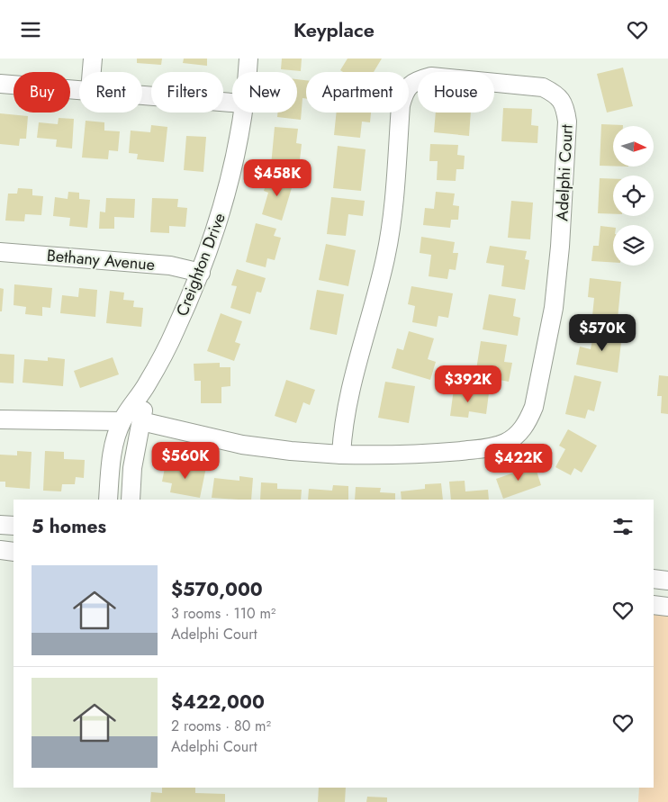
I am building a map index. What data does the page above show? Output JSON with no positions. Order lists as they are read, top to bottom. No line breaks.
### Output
{"streets":{"street":["Adelphi Court","Bethany Avenue","Creighton Drive"]},"crossings":[["Adelphi Court","Creighton Drive"],["Bethany Avenue","Creighton Drive"]],"north":"right","page":{"header":"Keyplace","chip":["Buy","Rent","Filters","New","Apartment","House"],"price":["$458K","$570K","$392K","$560K","$422K"],"heading":"5 homes","list":[{"name":"$570,000","note":"3 rooms · 110 m² · Adelphi Court"},{"name":"$422,000","note":"2 rooms · 80 m² · Adelphi Court"}]}}
